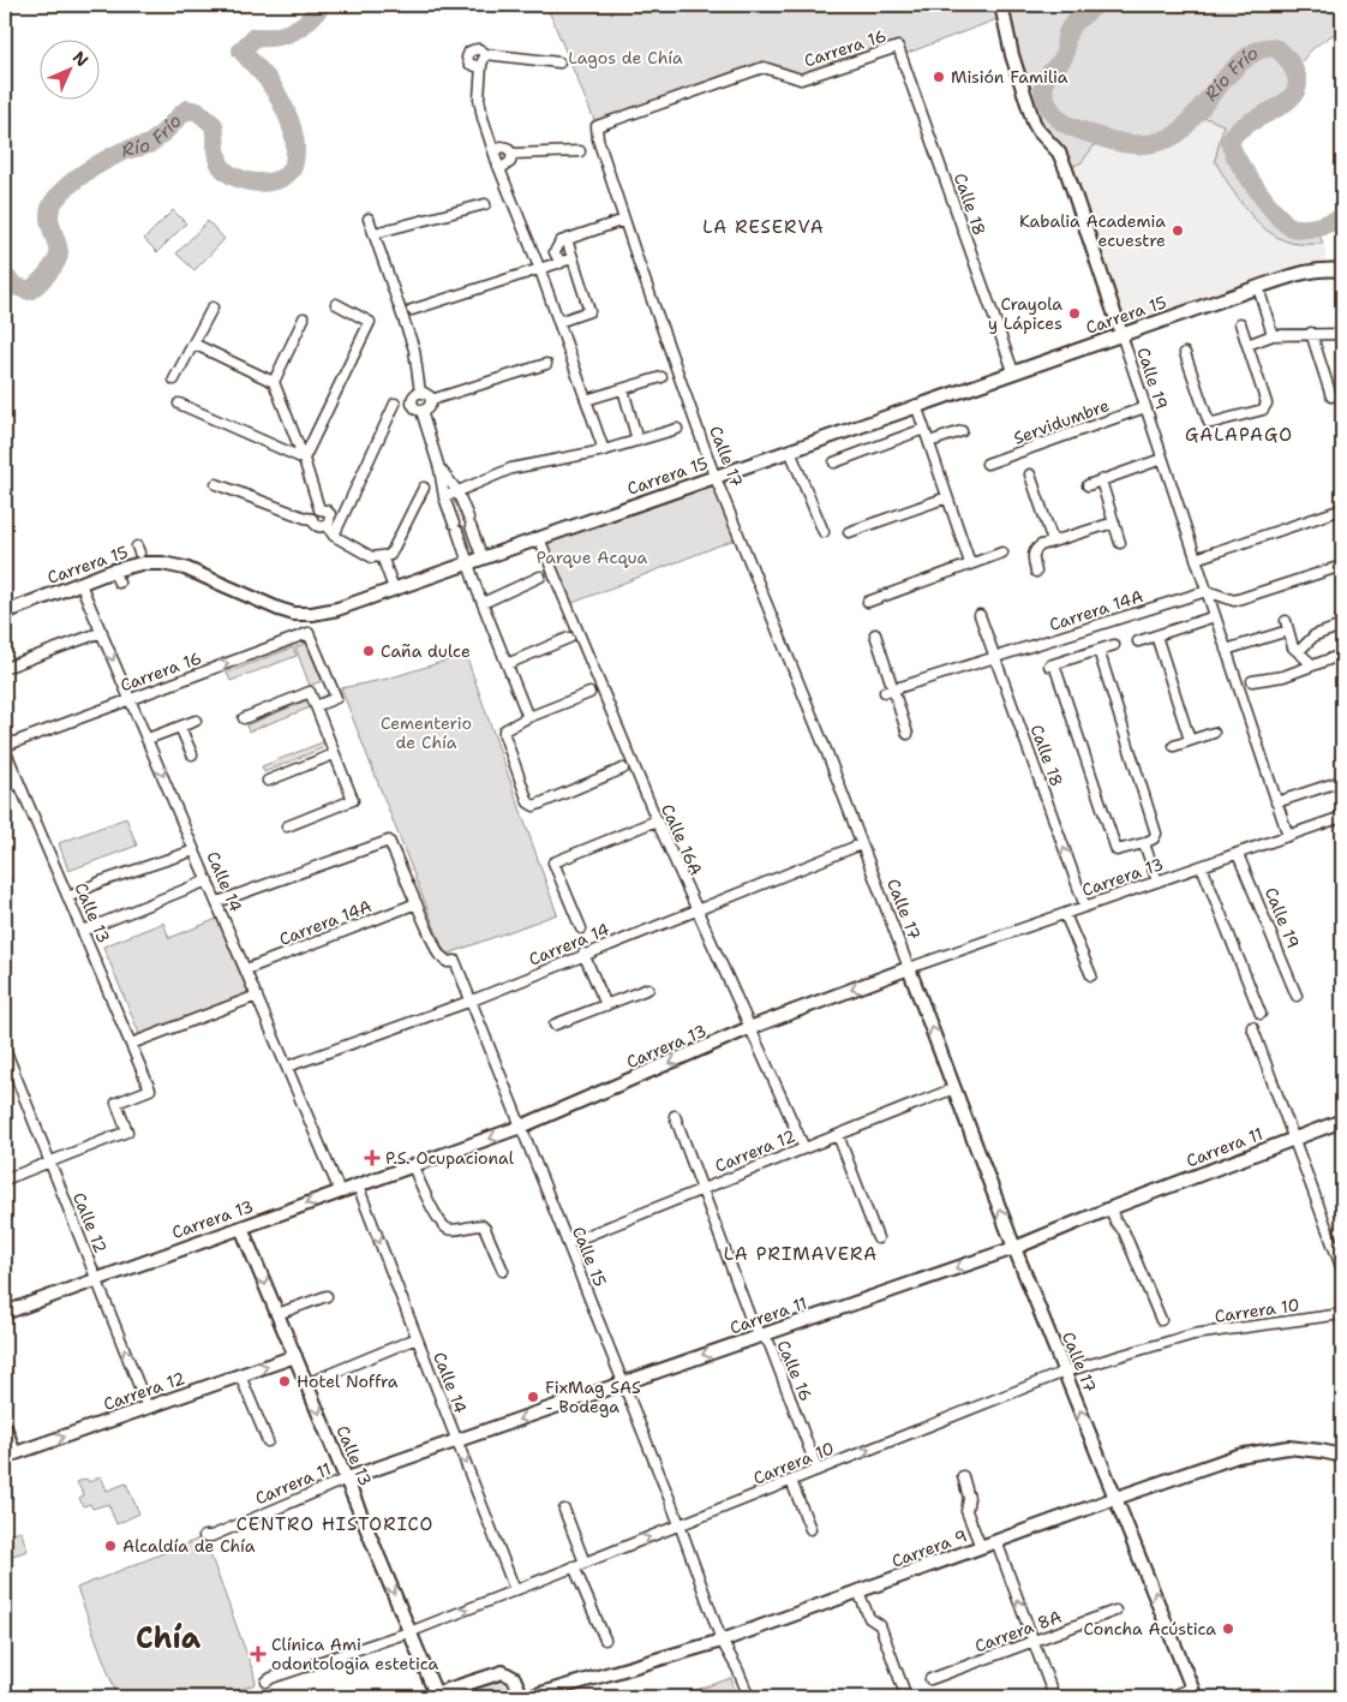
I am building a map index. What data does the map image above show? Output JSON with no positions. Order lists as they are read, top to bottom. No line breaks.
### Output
{"streets":{"main road":["Carrera 15","Calle 19","Calle 17","Carrera 13","Calle 13","Carrera 11","Carrera 12","Carrera 9"],"street":["Carrera 16","Calle 18","Servidumbre","Carrera 14A","Calle 16A","Calle 14","Carrera 14","Calle 12","Calle 15","Carrera 10","Calle 16","Carrera 8A"]},"crossings":[["Carrera 16","Calle 18"],["Carrera 16","Calle 17"],["Carrera 16","Calle 14"],["Carrera 16","Calle 13"],["Calle 18","Carrera 15"],["Calle 18","Carrera 14A"],["Calle 18","Carrera 13"],["Carrera 15","Calle 19"],["Carrera 15","Calle 17"],["Carrera 15","Calle 16A"],["Carrera 15","Calle 14"],["Calle 19","Servidumbre"],["Calle 19","Carrera 14A"],["Calle 19","Carrera 13"],["Calle 17","Carrera 13"],["Calle 17","Carrera 14"],["Calle 17","Carrera 11"],["Calle 17","Carrera 12"],["Calle 17","Carrera 10"],["Calle 17","Carrera 9"],["Carrera 14A","Calle 14"],["Carrera 14A","Calle 15"],["Calle 16A","Carrera 13"],["Calle 16A","Carrera 14"],["Calle 16A","Carrera 12"],["Carrera 13","Calle 14"],["Carrera 13","Calle 13"],["Carrera 13","Calle 12"],["Carrera 13","Calle 15"],["Calle 14","Carrera 14"],["Calle 14","Carrera 11"],["Calle 14","Calle 15"],["Calle 14","Carrera 10"],["Calle 13","Carrera 11"],["Calle 13","Carrera 12"],["Calle 13","Calle 12"],["Calle 13","Carrera 10"],["Carrera 14","Calle 15"],["Carrera 11","Calle 15"],["Carrera 11","Calle 16"],["Carrera 12","Calle 12"],["Carrera 12","Calle 15"],["Carrera 12","Calle 16"],["Calle 15","Carrera 10"],["Calle 15","Carrera 9"],["Carrera 10","Calle 16"]],"one_way":["Calle 18","Calle 17","Carrera 13","Calle 14","Calle 13","Carrera 11","Calle 12","Carrera 10"],"districts":["LA RESERVA","GALAPAGO","LA PRIMAVERA","CENTRO HISTORICO","Chía"],"water":["Río Frío"],"parks":["Lagos de Chía","Parque Acqua","Cementerio de Chía"],"places":{"other":["Misión Familia","Kabalia Academia ecuestre","Crayola y Lápices","Caña dulce","Hotel Noffra","FixMag SAS - Bodega","Alcaldía de Chía","Concha Acústica"],"health":["P.S. Ocupacional","Clínica Ami odontologia estetica"]},"north":"top right"}
